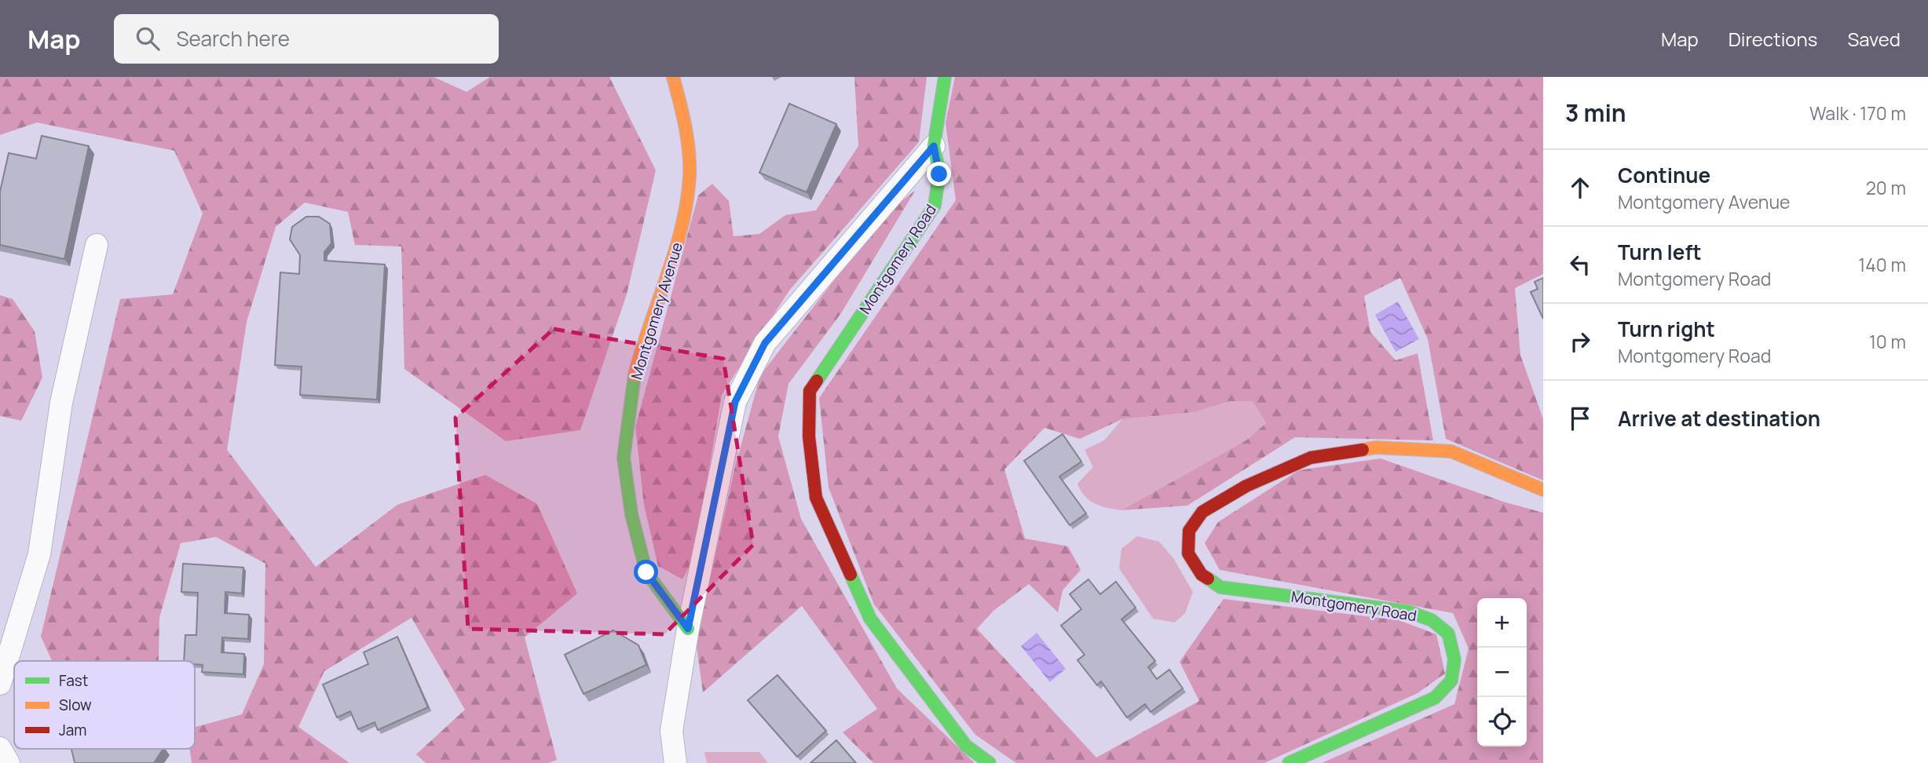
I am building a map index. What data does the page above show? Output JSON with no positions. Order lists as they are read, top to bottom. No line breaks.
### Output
{"streets":{"street":["Montgomery Road","Montgomery Avenue"]},"legend":["Fast","Slow","Jam"],"page":{"header":"Map","search":"Search here","nav":["Map","Directions","Saved"],"heading":["3 min","Walk · 170 m"],"list":[["Continue","Montgomery Avenue","20 m"],["Turn left","Montgomery Road","140 m"],["Turn right","Montgomery Road","10 m"],"Arrive at destination"],"map_buttons":["+","−"]}}
